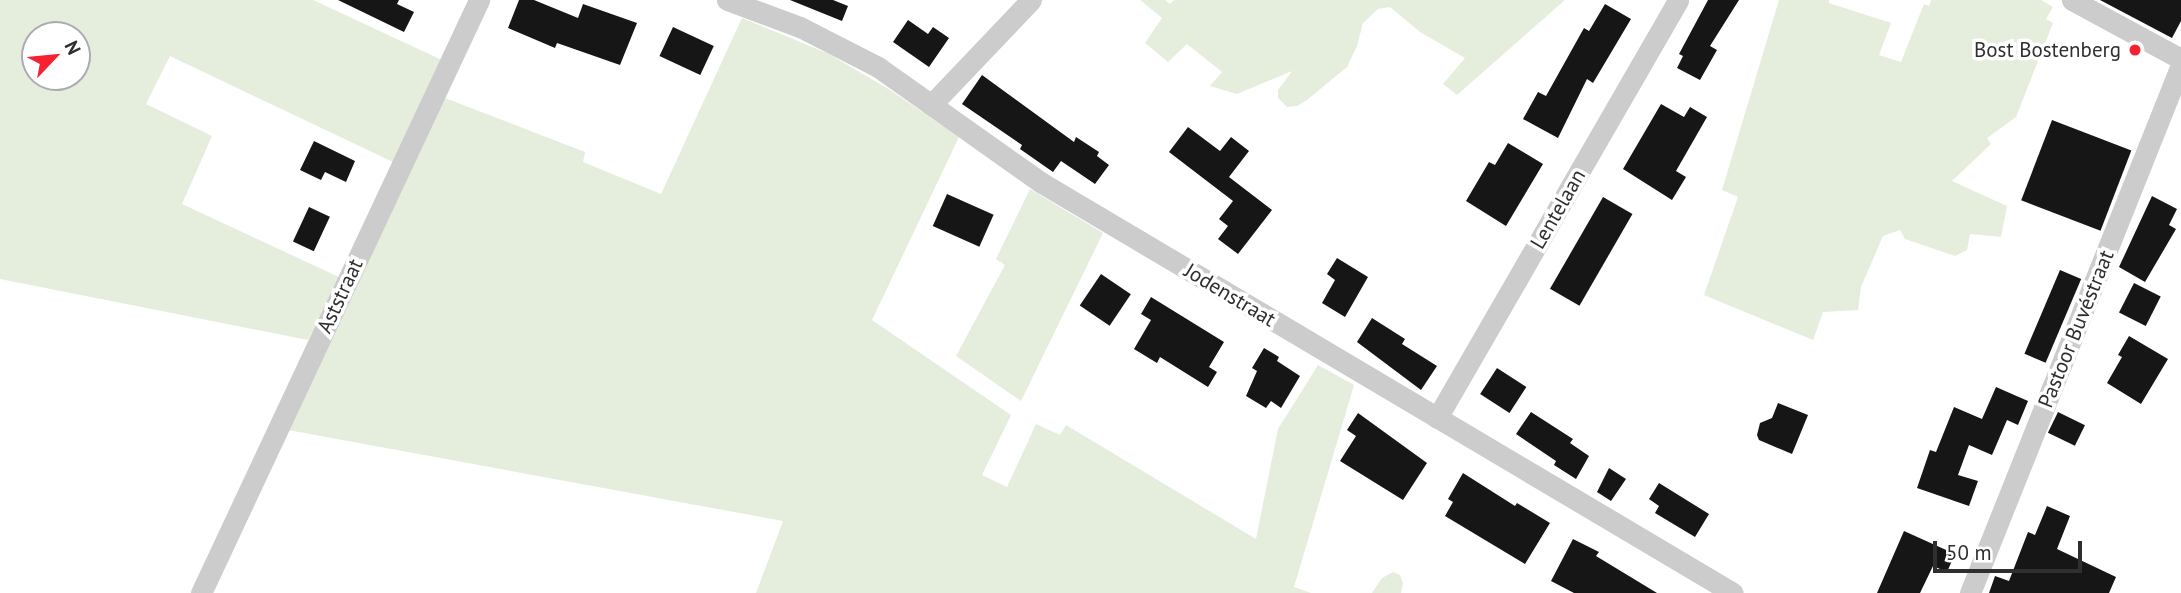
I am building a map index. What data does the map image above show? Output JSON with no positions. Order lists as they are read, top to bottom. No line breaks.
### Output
{"streets":{"street":["Lentelaan","Jodenstraat","Aststraat","Pastoor Buvéstraat"]},"crossings":[["Lentelaan","Jodenstraat"]],"places":["Bost Bostenberg"],"scale_bar":"50 m","north":"top right"}
